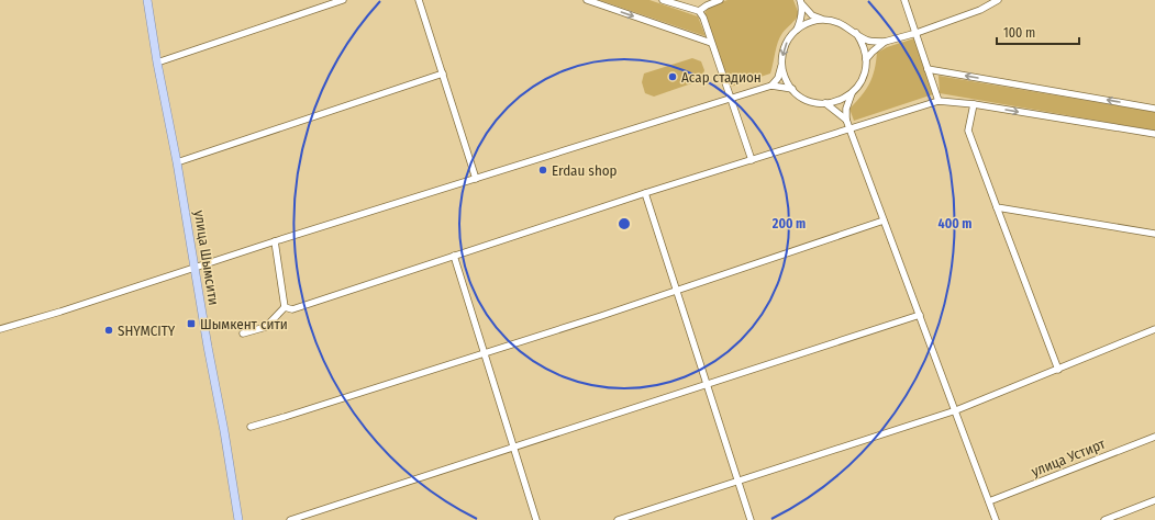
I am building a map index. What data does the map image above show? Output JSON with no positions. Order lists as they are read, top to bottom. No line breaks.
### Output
{"streets":{"main road":["улица Шымсити"],"street":["улица Устирт"]},"places":{"other":["Асар стадион","Erdau shop","SHYMCITY"],"transit":["Шымкент сити"]},"scale_bar":"100 m","rings":["200 m","400 m"]}
